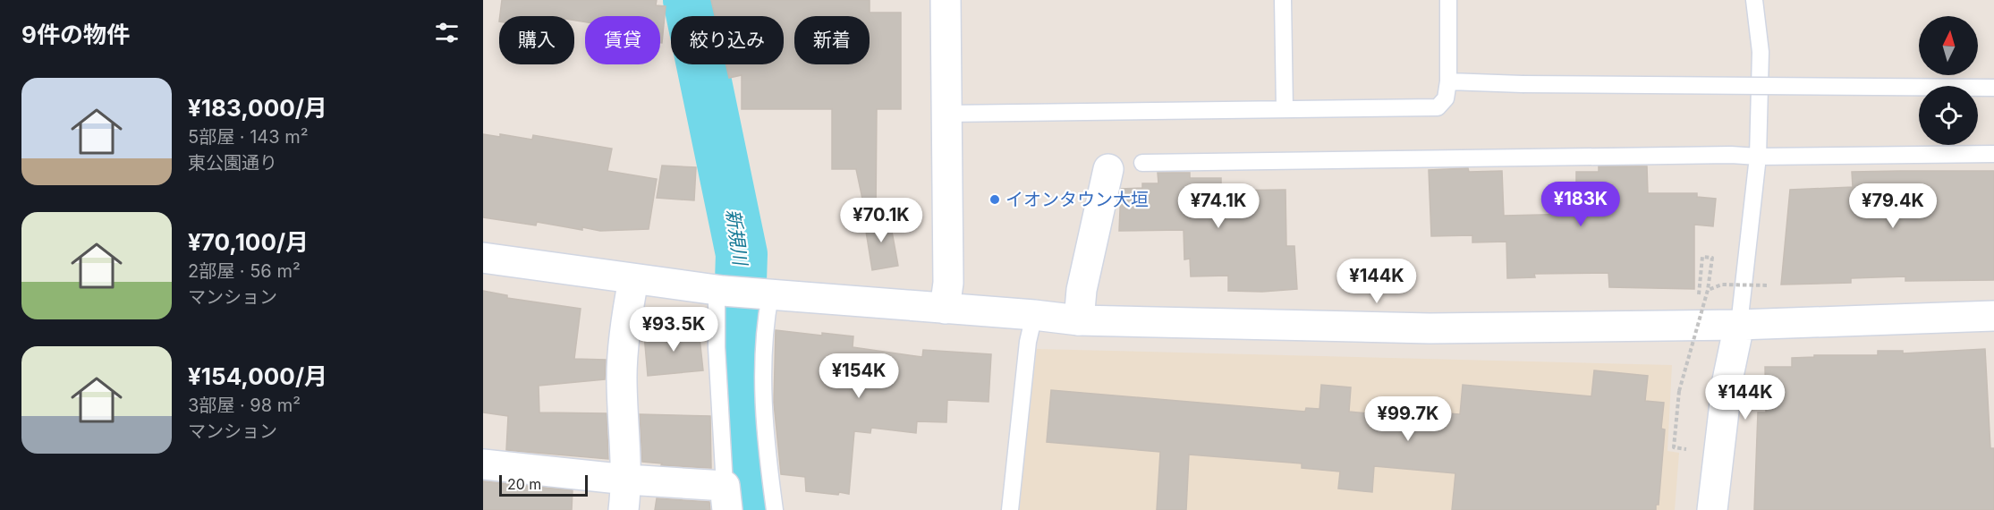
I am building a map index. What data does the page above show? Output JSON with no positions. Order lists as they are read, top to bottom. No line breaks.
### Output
{"water":["新規川"],"places":["イオンタウン大垣"],"scale_bar":"20 m","north":"top","page":{"heading":"9件の物件","chip":["購入","賃貸","絞り込み","新着"],"list":[{"name":"¥183,000/月","note":"5部屋 · 143 m² · 東公園通り"},{"name":"¥70,100/月","note":"2部屋 · 56 m² · マンション"},{"name":"¥154,000/月","note":"3部屋 · 98 m² · マンション"}],"price":["¥183K","¥74.1K","¥79.4K","¥70.1K","¥144K","¥93.5K","¥154K","¥144K","¥99.7K"],"scale":"20 m"}}
